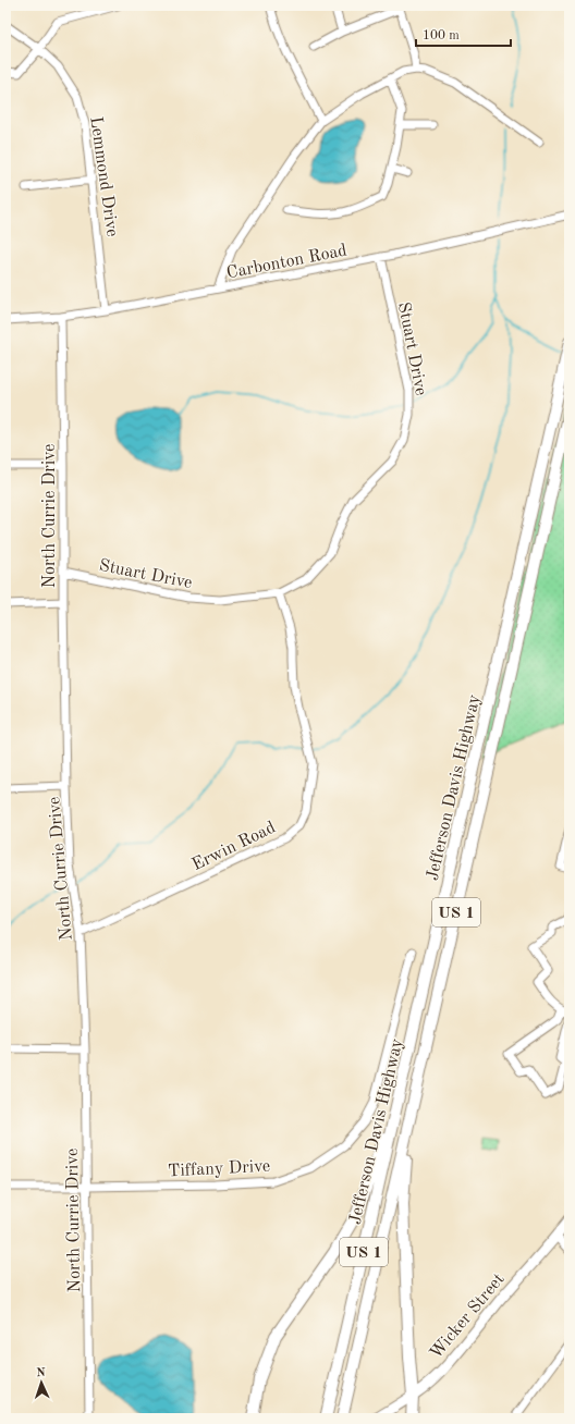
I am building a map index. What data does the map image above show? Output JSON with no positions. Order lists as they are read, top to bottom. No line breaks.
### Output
{"streets":{"highway":["Jefferson Davis Highway","US 1"],"main road":["Wicker Street"],"street":["Lemmond Drive","Carbonton Road","Stuart Drive","North Currie Drive","Erwin Road","Tiffany Drive"]},"crossings":[["Lemmond Drive","Carbonton Road"],["Carbonton Road","Stuart Drive"],["Carbonton Road","North Currie Drive"],["Stuart Drive","North Currie Drive"],["Stuart Drive","Erwin Road"],["North Currie Drive","Erwin Road"],["North Currie Drive","Tiffany Drive"]],"scale_bar":"100 m","north":"top"}
